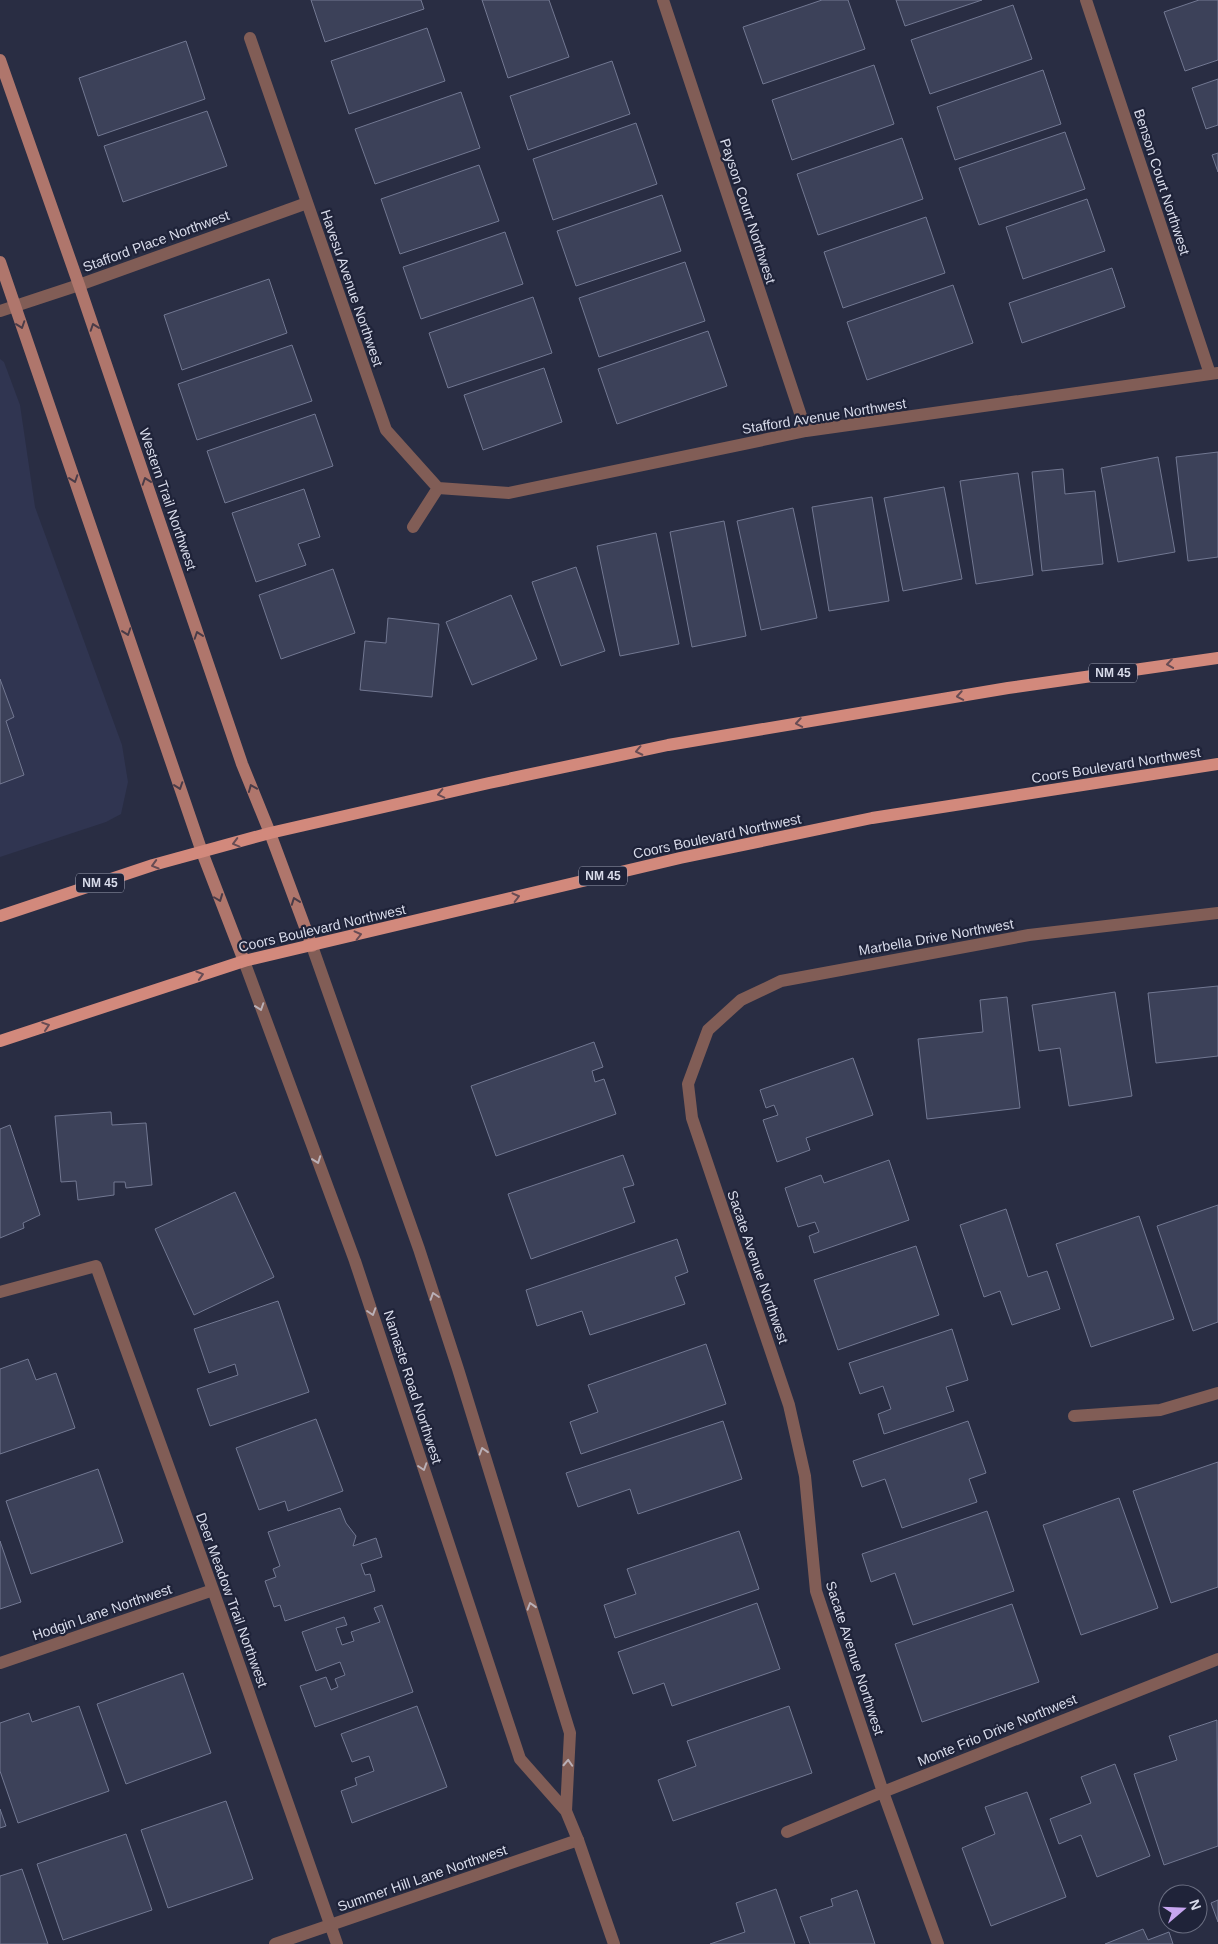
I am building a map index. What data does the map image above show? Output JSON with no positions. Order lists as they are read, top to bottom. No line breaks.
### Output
{"streets":{"main road":["Western Trail Northwest","NM 45","Coors Boulevard Northwest"],"street":["Benson Court Northwest","Payson Court Northwest","Stafford Place Northwest","Havesu Avenue Northwest","Stafford Avenue Northwest","Marbella Drive Northwest","Sacate Avenue Northwest","Namaste Road Northwest","Deer Meadow Trail Northwest","Hodgin Lane Northwest","Monte Frio Drive Northwest","Summer Hill Lane Northwest"]},"crossings":[["Benson Court Northwest","Stafford Avenue Northwest"],["Payson Court Northwest","Stafford Avenue Northwest"],["Stafford Place Northwest","Havesu Avenue Northwest"],["Stafford Place Northwest","Western Trail Northwest"],["Havesu Avenue Northwest","Stafford Avenue Northwest"],["Western Trail Northwest","NM 45"],["Western Trail Northwest","Coors Boulevard Northwest"],["Western Trail Northwest","Namaste Road Northwest"],["Coors Boulevard Northwest","Namaste Road Northwest"],["Marbella Drive Northwest","Sacate Avenue Northwest"],["Sacate Avenue Northwest","Monte Frio Drive Northwest"],["Namaste Road Northwest","Summer Hill Lane Northwest"],["Deer Meadow Trail Northwest","Hodgin Lane Northwest"],["Deer Meadow Trail Northwest","Summer Hill Lane Northwest"]],"north":"right"}
